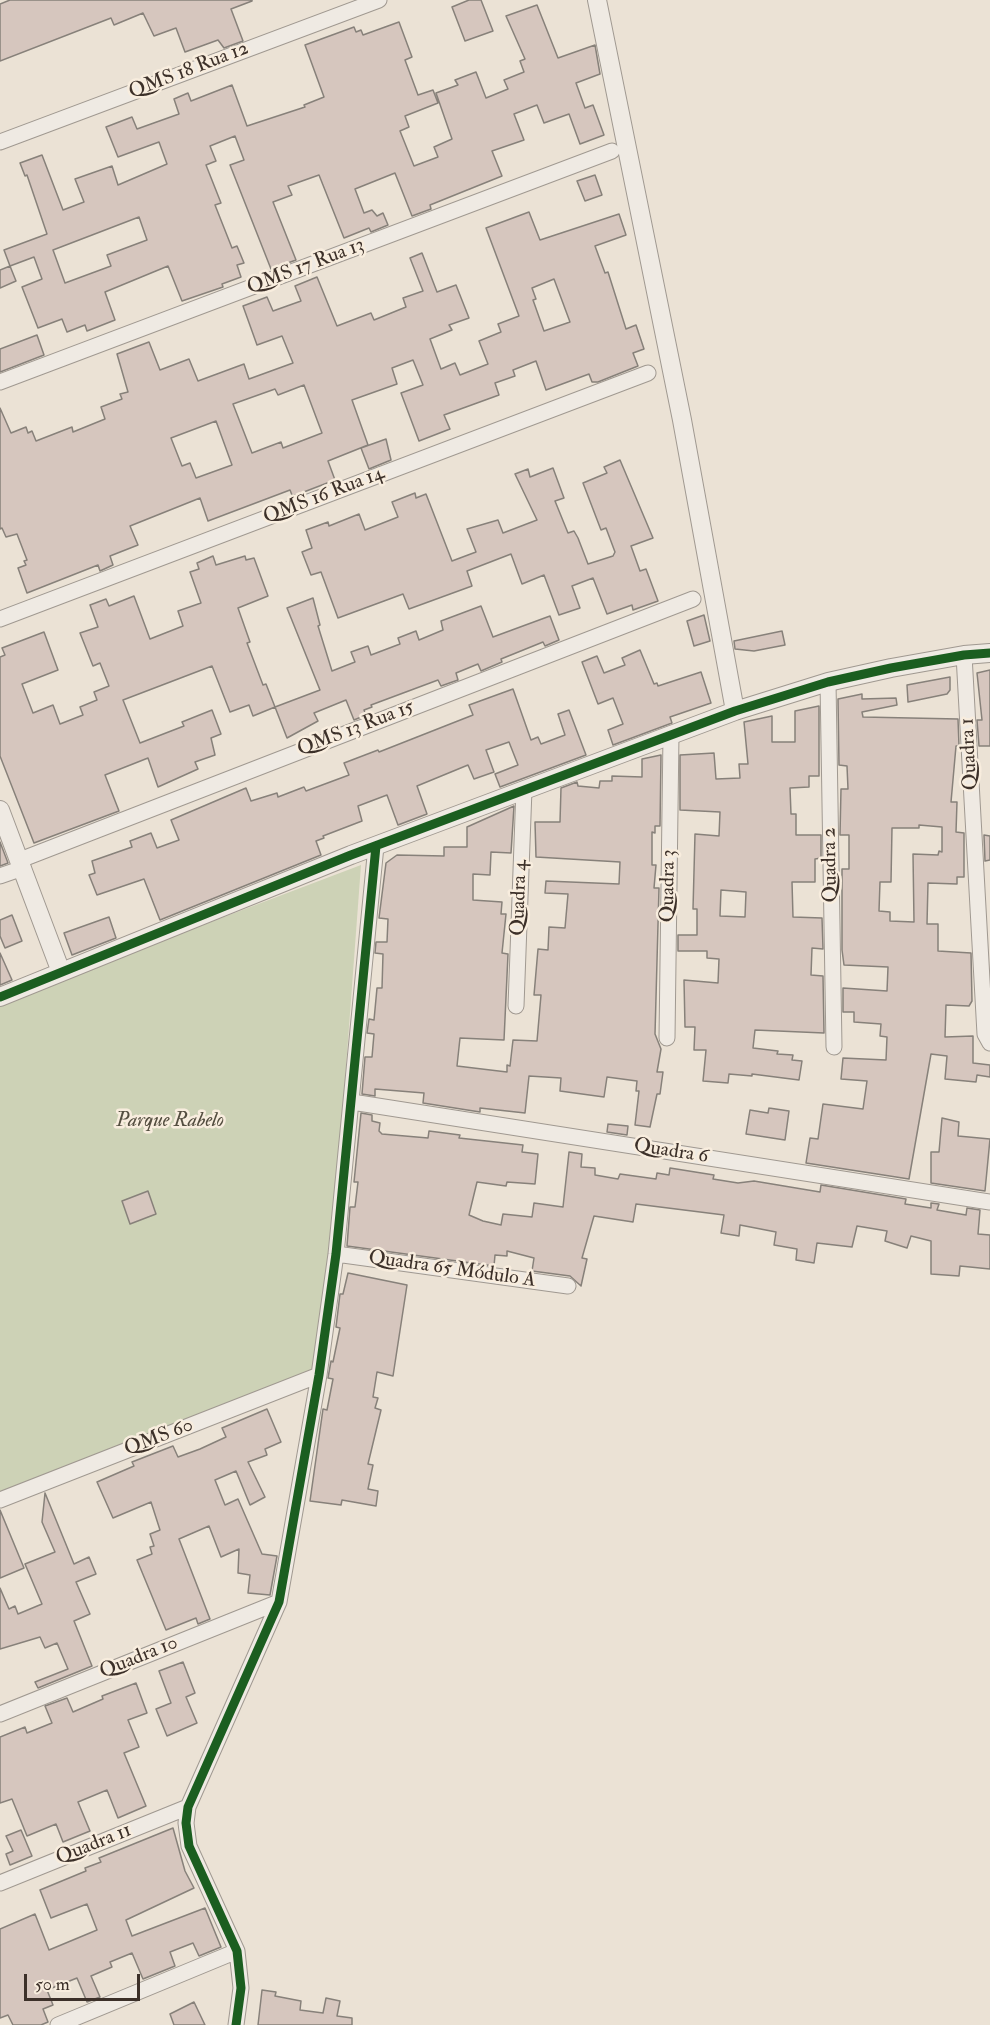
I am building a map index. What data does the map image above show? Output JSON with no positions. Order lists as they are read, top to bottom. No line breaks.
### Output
{"streets":{"street":["QMS 18 Rua 12","QMS 17 Rua 13","QMS 16 Rua 14","QMS 13 Rua 15","Quadra 1","Quadra 2","Quadra 3","Quadra 4","Quadra 6","Quadra 65 Módulo A","QMS 60","Quadra 10","Quadra 11"]},"parks":["Parque Rabelo"],"scale_bar":"50 m"}
